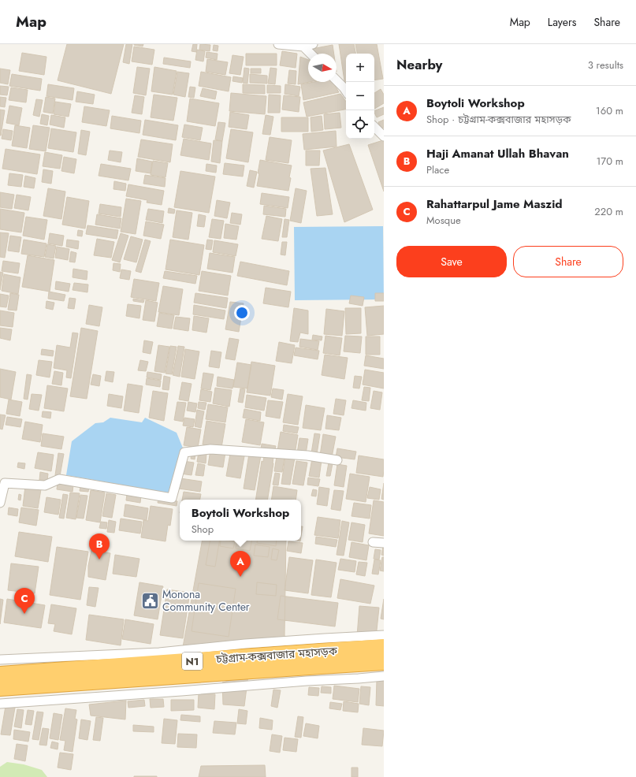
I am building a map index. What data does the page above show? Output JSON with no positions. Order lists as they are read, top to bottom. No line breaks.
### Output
{"streets":{"highway":["চট্টগ্রাম-কক্সবাজার মহাসড়ক","N1"]},"places":{"public building":["Monona Community Center"]},"north":"right","page":{"header":"Map","nav":["Map","Layers","Share"],"heading":["Nearby","3 results"],"map_buttons":["+","−"],"list":[{"mark":"A","name":"Boytoli Workshop","note":"Shop · চট্টগ্রাম-কক্সবাজার মহাসড়ক","value":"160 m"},{"mark":"B","name":"Haji Amanat Ullah Bhavan","note":"Place","value":"170 m"},{"mark":"C","name":"Rahattarpul Jame Maszid","note":"Mosque","value":"220 m"}],"buttons":["Save","Share"],"popup":["Boytoli Workshop","Shop"],"pins":["B","A","C"]}}
